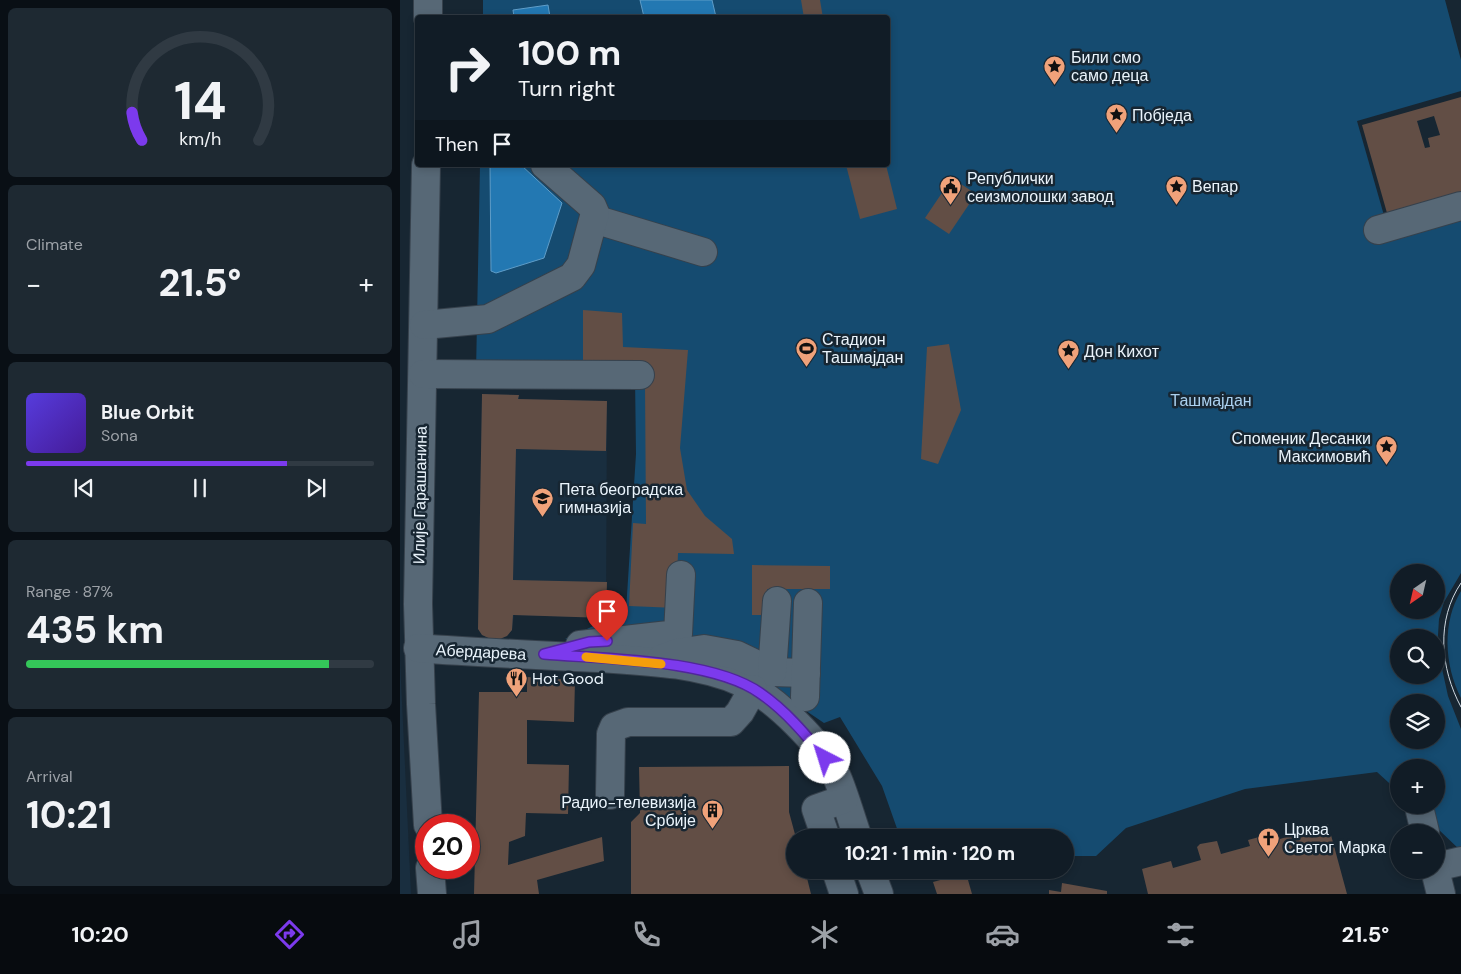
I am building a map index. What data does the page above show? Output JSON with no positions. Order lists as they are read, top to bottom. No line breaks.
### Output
{"streets":{"street":["Илије Гарашанина","Абердарева"]},"crossings":[["Илије Гарашанина","Абердарева"]],"parks":["Ташмајдан"],"places":{"place":["Били смо само деца","Побједа","Вепар","Дон Кихот","Споменик Десанки Максимовић"],"public building":["Републички сеизмолошки завод"],"sports":["Стадион Ташмајдан"],"school or university":["Пета београдска гимназија"],"restaurant":["Hot Good"],"building":["Радио-телевизија Србије"],"church":["Црква Светог Марка"]},"north":"bottom left","page":{"turn":["100 m","Turn right"],"then":"Then","tile":["Climate",["Range · 87%","435 km"],["Arrival","10:21"]],"heat":["−","21.5°","+"],"song":["Blue Orbit","Sona"],"map_buttons":["+","−"],"limit":"20","trip":"10:21 · 1 min · 120 m","tabs":["10:20","21.5°"],"gauge":["14","km/h"]}}
